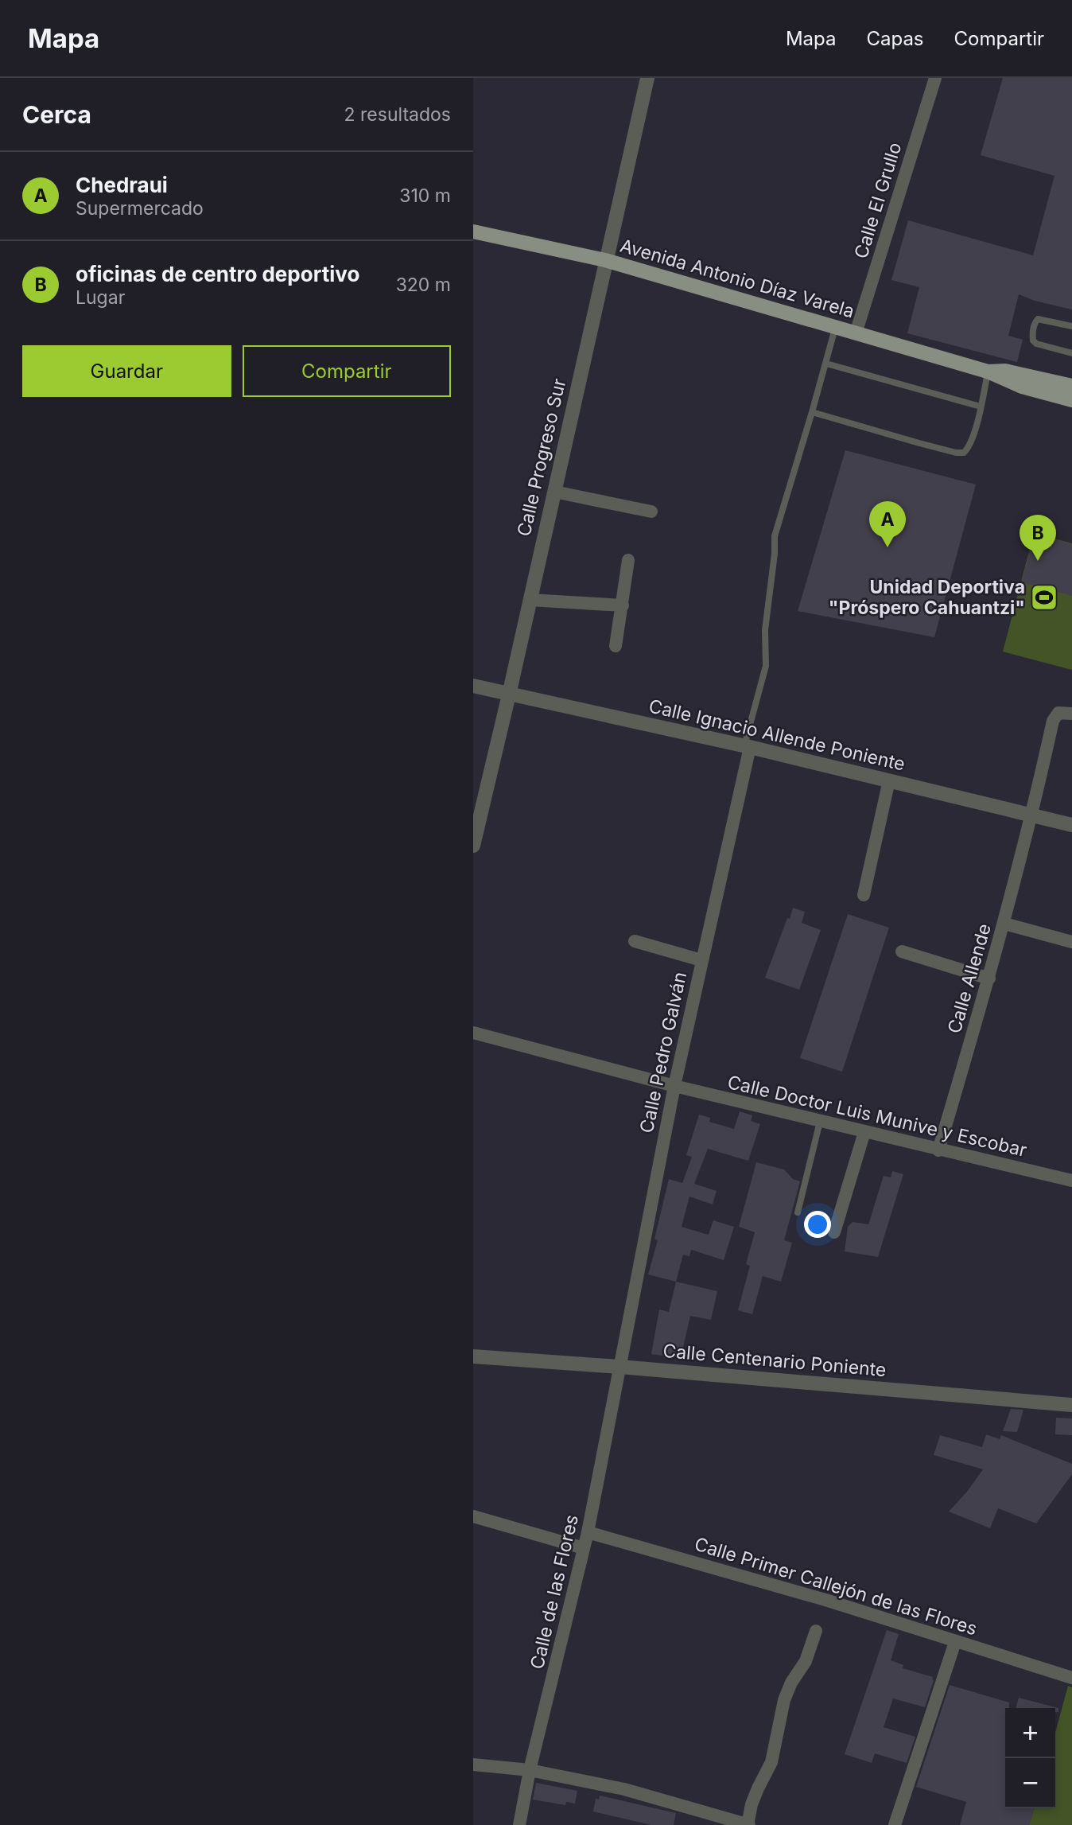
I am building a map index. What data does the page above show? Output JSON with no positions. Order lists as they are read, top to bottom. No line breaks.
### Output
{"streets":{"main road":["Avenida Antonio Díaz Varela"],"street":["Calle El Grullo","Calle Progreso Sur","Calle Ignacio Allende Poniente","Calle Allende","Calle Pedro Galván","Calle Doctor Luis Munive y Escobar","Calle Centenario Poniente","Calle Primer Callejón de las Flores","Calle de las Flores"]},"crossings":[["Calle El Grullo","Avenida Antonio Díaz Varela"],["Avenida Antonio Díaz Varela","Calle Progreso Sur"],["Calle Progreso Sur","Calle Ignacio Allende Poniente"],["Calle Ignacio Allende Poniente","Calle Allende"],["Calle Ignacio Allende Poniente","Calle Pedro Galván"],["Calle Allende","Calle Doctor Luis Munive y Escobar"],["Calle Pedro Galván","Calle Doctor Luis Munive y Escobar"],["Calle Pedro Galván","Calle Centenario Poniente"],["Calle Pedro Galván","Calle de las Flores"],["Calle Centenario Poniente","Calle de las Flores"],["Calle Primer Callejón de las Flores","Calle de las Flores"]],"places":{"sports":["Unidad Deportiva \"Próspero Cahuantzi\""]},"page":{"header":"Mapa","nav":["Mapa","Capas","Compartir"],"heading":["Cerca","2 resultados"],"list":[{"mark":"A","name":"Chedraui","note":"Supermercado","value":"310 m"},{"mark":"B","name":"oficinas de centro deportivo","note":"Lugar","value":"320 m"}],"buttons":["Guardar","Compartir"],"pins":["A","B"],"map_buttons":["+","−"]}}
